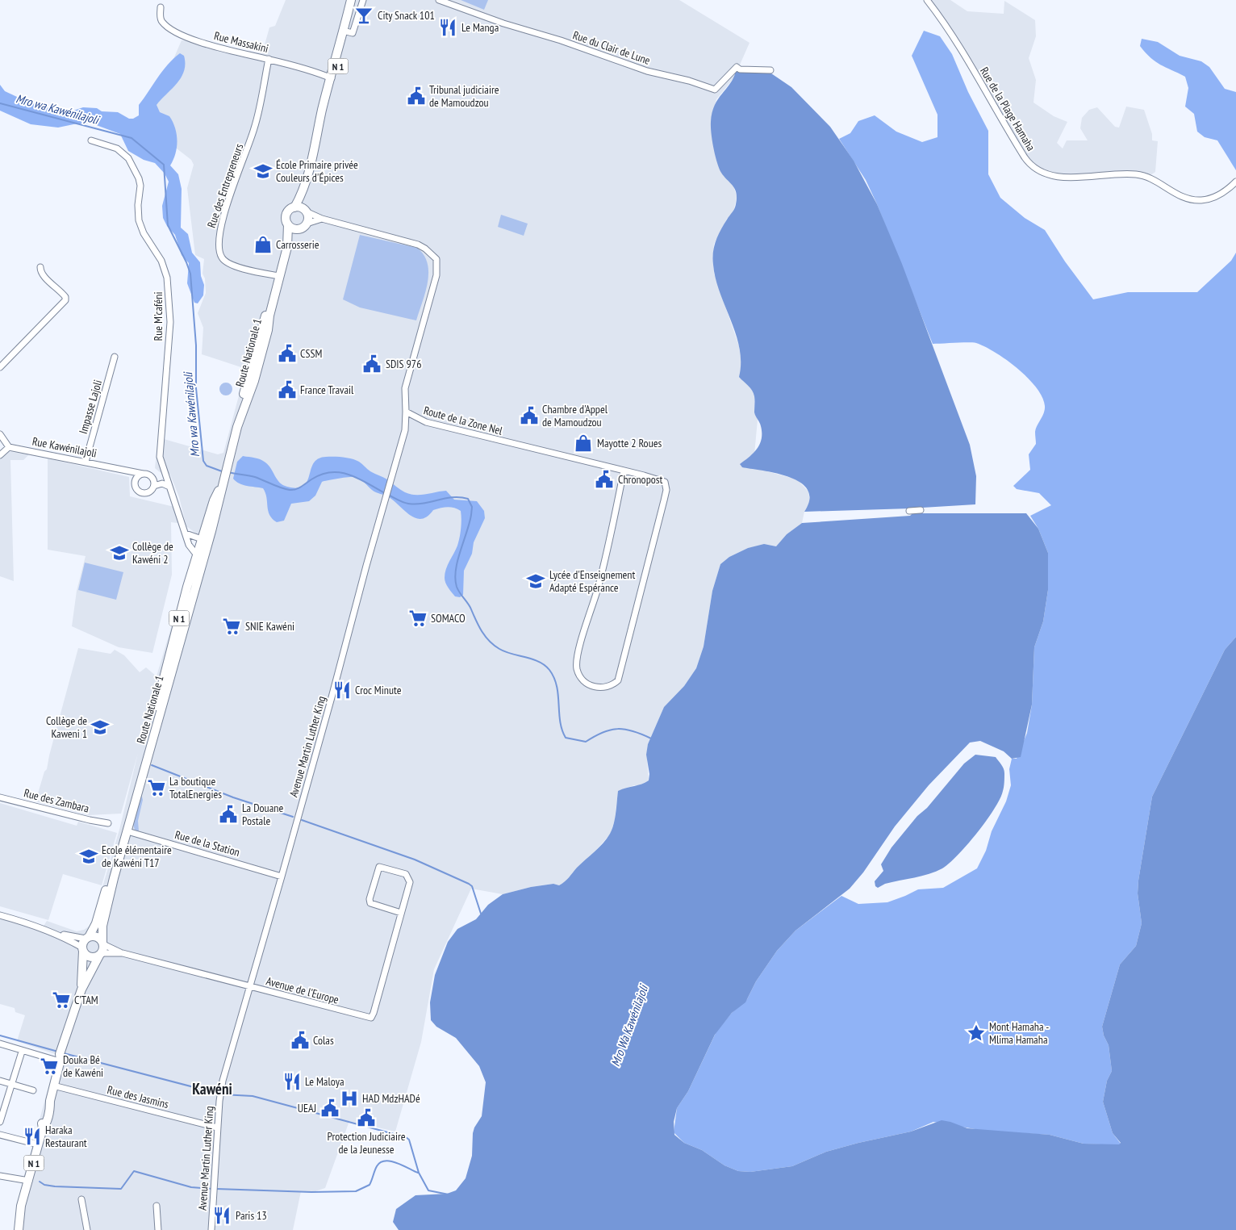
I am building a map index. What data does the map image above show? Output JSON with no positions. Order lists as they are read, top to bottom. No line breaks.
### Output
{"streets":{"main road":["N 1","Route Nationale 1"],"street":["Rue Massakini","Rue du Clair de Lune","Rue de la Plage Hamaha","Rue des Entrepreneurs","Rue M'caféni","Impasse Lajoli","Route de la Zone Nel","Rue Kawénilajoli","Avenue Martin Luther King","Rue des Zambara","Rue de la Station","Avenue de l’Europe","Rue des Jasmins"]},"crossings":[["Rue Massakini","Rue des Entrepreneurs"],["Rue Massakini","Route Nationale 1"],["N 1","Route Nationale 1"],["N 1","Avenue de l’Europe"],["N 1","Rue des Jasmins"],["Rue des Entrepreneurs","Route Nationale 1"],["Rue M'caféni","Rue Kawénilajoli"],["Route Nationale 1","Rue de la Station"],["Route Nationale 1","Avenue de l’Europe"],["Impasse Lajoli","Rue Kawénilajoli"],["Route de la Zone Nel","Avenue Martin Luther King"],["Avenue Martin Luther King","Rue de la Station"],["Avenue Martin Luther King","Avenue de l’Europe"],["Avenue Martin Luther King","Rue des Jasmins"]],"districts":["Kawéni"],"water":["Mro wa Kawénilajoli","Mro Wa Kawénilajoli"],"places":{"bar":["City Snack 101"],"restaurant":["Le Manga","Croc Minute","Le Maloya","Haraka Restaurant","Paris 13"],"public building":["Tribunal judiciaire de Mamoudzou","CSSM","SDIS 976","France Travail","Chambre d'Appel de Mamoudzou","Chronopost","La Douane Postale","Colas","UEAJ","Protection Judiciaire de la Jeunesse"],"school or university":["École Primaire privée Couleurs d'Épices","Collège de Kawéni 2","Lycée d'Enseignement Adapté Espérance","Collège de Kaweni 1","Ecole élémentaire de Kawéni T17"],"shop":["Carrosserie","Mayotte 2 Roues"],"supermarket":["SOMACO","SNIE Kawéni","La boutique TotalEnergies","C’TAM","Douka Bé de Kawéni"],"place":["Mont Hamaha - Mlima Hamaha"],"hospital":["HAD MdzHADé"]}}
